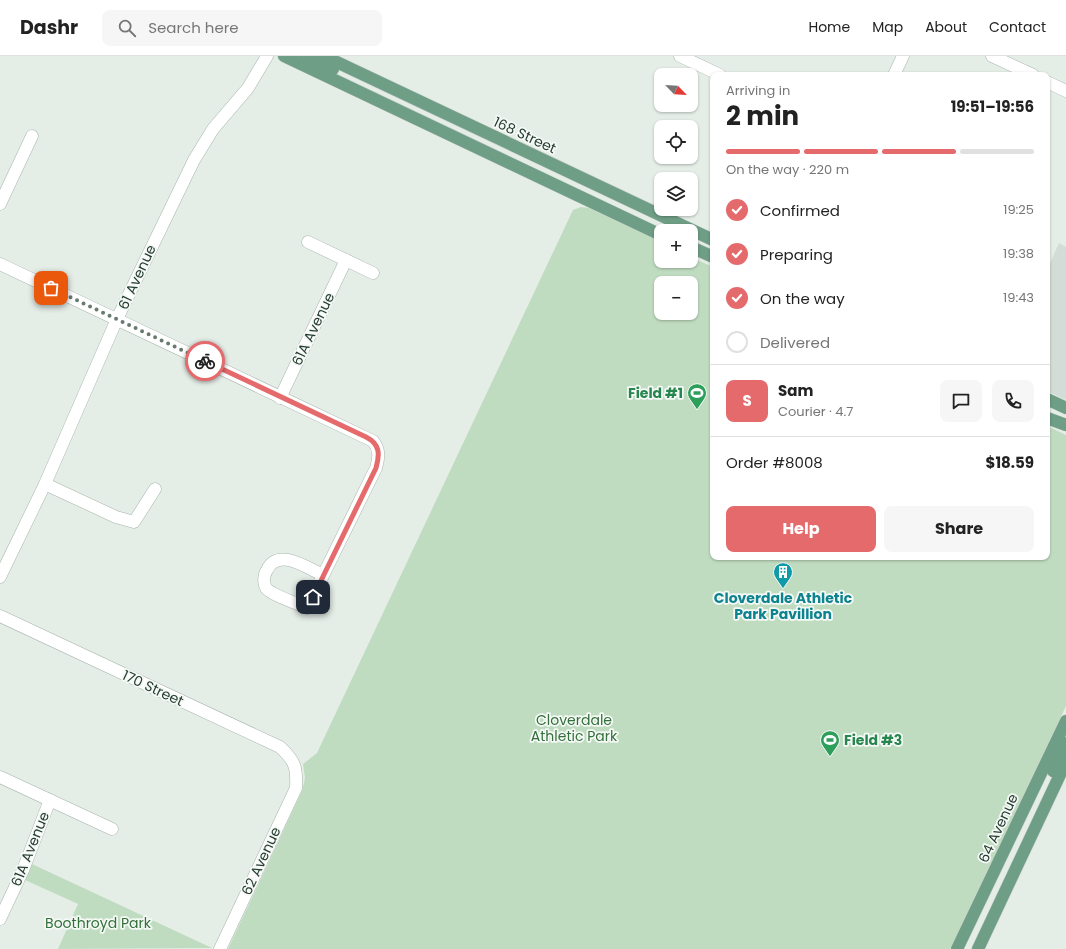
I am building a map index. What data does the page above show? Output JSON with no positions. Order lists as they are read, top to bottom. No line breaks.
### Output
{"streets":{"main road":["168 Street","64 Avenue"],"street":["61 Avenue","61A Avenue","170 Street","62 Avenue"]},"crossings":[["170 Street","62 Avenue"]],"parks":["Cloverdale Athletic Park","Boothroyd Park"],"places":{"sports":["Field #1","Field #3"],"building":["Cloverdale Athletic Park Pavillion"]},"north":"bottom right","page":{"header":"Dashr","search":"Search here","nav":["Home","Map","About","Contact"],"map_buttons":["+","−"],"heading":["2 min","Arriving in","19:51–19:56"],"panel":["Sam","Courier · 4.7","Order #8008","$18.59"],"bar":"On the way · 220 m","list":[["Confirmed","19:25"],["Preparing","19:38"],["On the way","19:43"],"Delivered"],"round":"S","buttons":["Help","Share"]}}
